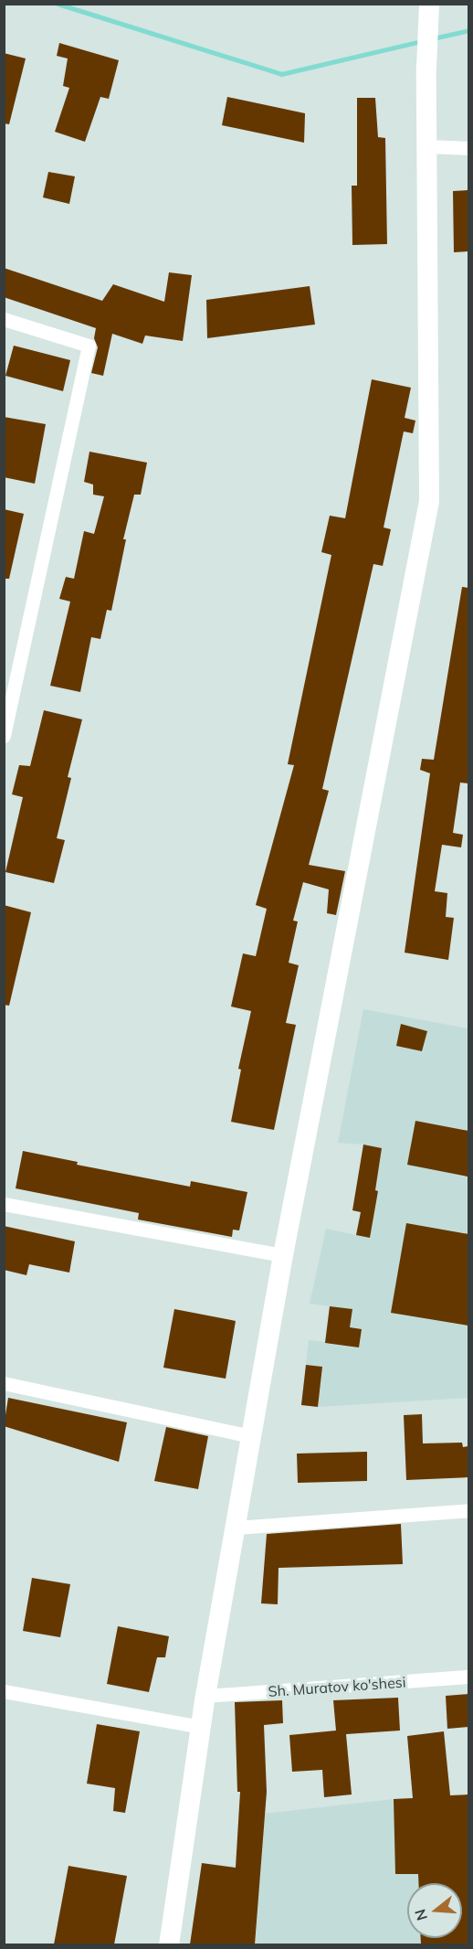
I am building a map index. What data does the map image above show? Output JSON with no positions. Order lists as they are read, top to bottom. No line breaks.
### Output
{"streets":{"street":["Sh. Muratov ko'shesi"]},"north":"left"}
